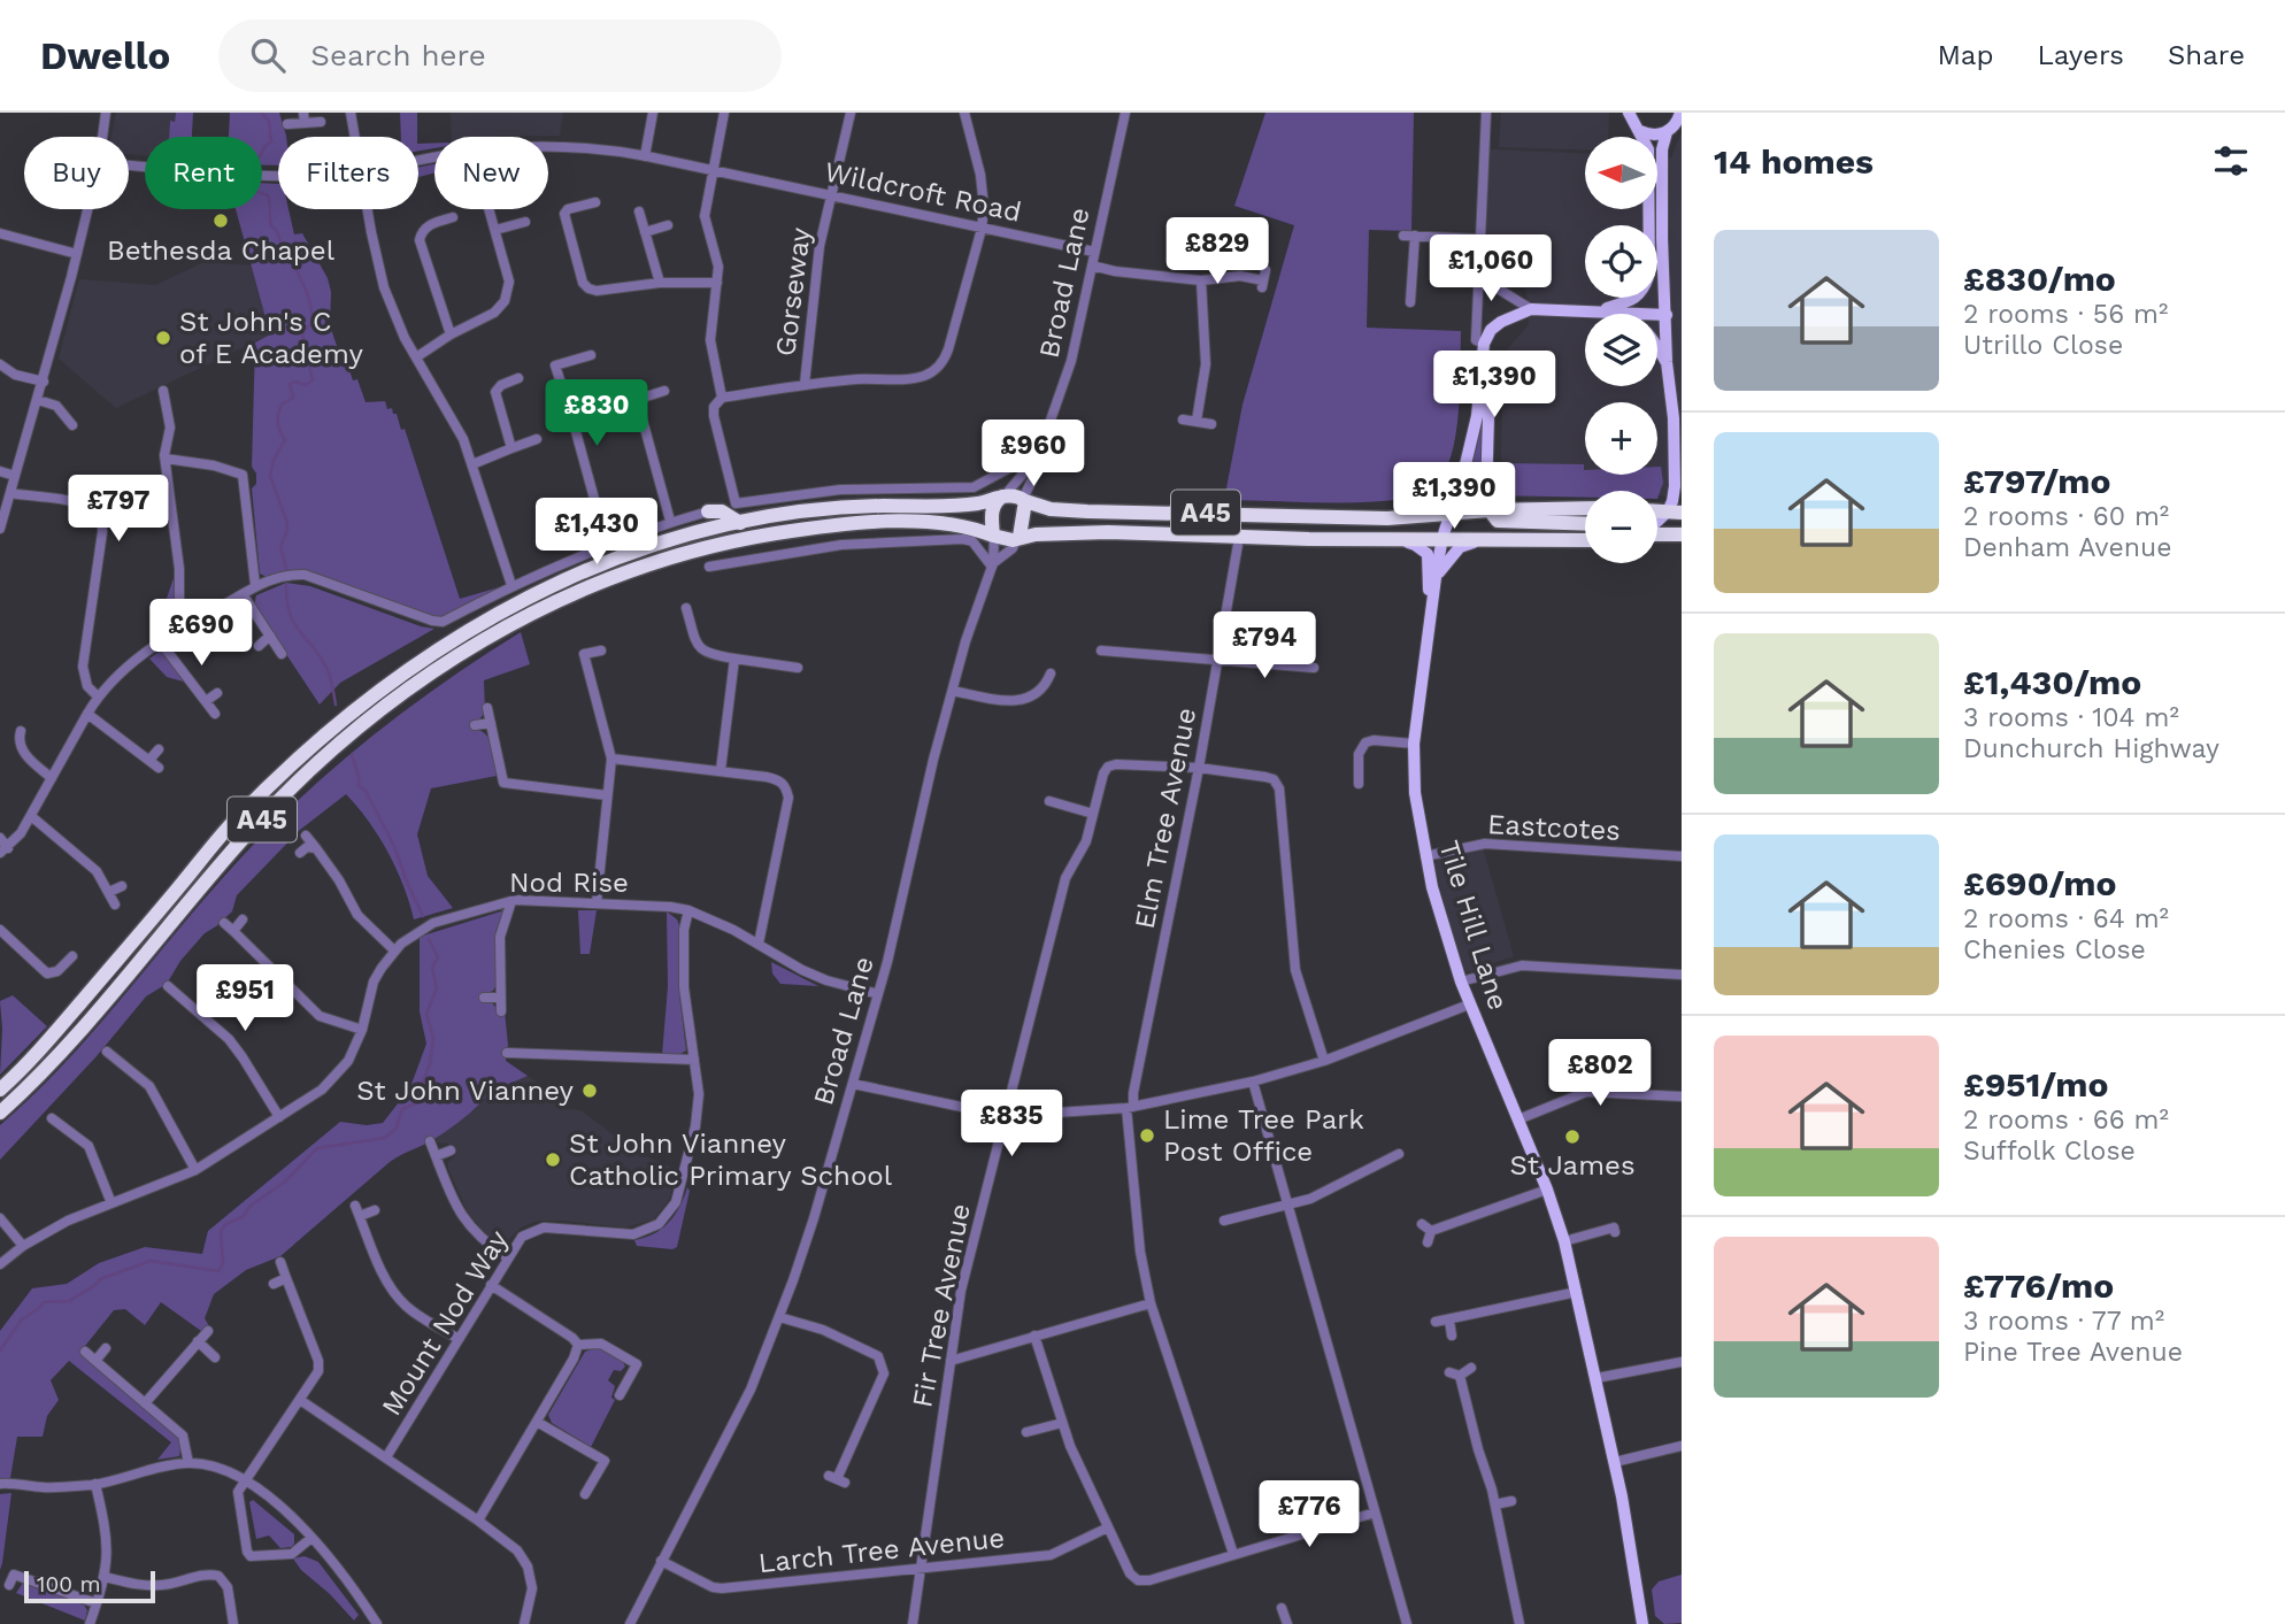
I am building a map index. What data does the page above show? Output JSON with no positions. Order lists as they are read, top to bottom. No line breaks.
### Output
{"streets":{"highway":["A45"],"main road":["Tile Hill Lane"],"street":["Wildcroft Road","Broad Lane","Gorseway","Elm Tree Avenue","Eastcotes","Nod Rise","Fir Tree Avenue","Mount Nod Way","Larch Tree Avenue"]},"crossings":[["Wildcroft Road","Broad Lane"],["Wildcroft Road","Gorseway"],["Broad Lane","A45"],["Broad Lane","Nod Rise"],["Broad Lane","Larch Tree Avenue"],["A45","Elm Tree Avenue"],["A45","Tile Hill Lane"],["Elm Tree Avenue","Fir Tree Avenue"],["Eastcotes","Tile Hill Lane"],["Nod Rise","Mount Nod Way"],["Fir Tree Avenue","Larch Tree Avenue"]],"places":["Bethesda Chapel","St John's C of E Academy","St John Vianney","Lime Tree Park Post Office","St James","St John Vianney Catholic Primary School"],"scale_bar":"100 m","north":"left","page":{"header":"Dwello","search":"Search here","nav":["Map","Layers","Share"],"heading":"14 homes","map_buttons":["+","−"],"chip":["Buy","Rent","Filters","New"],"list":[{"name":"£830/mo","note":"2 rooms · 56 m² · Utrillo Close"},{"name":"£797/mo","note":"2 rooms · 60 m² · Denham Avenue"},{"name":"£1,430/mo","note":"3 rooms · 104 m² · Dunchurch Highway"},{"name":"£690/mo","note":"2 rooms · 64 m² · Chenies Close"},{"name":"£951/mo","note":"2 rooms · 66 m² · Suffolk Close"},{"name":"£776/mo","note":"3 rooms · 77 m² · Pine Tree Avenue"}],"price":["£829","£1,060","£1,390","£830","£960","£1,390","£797","£1,430","£690","£794","£951","£802","£835","£776"],"scale":"100 m"}}
